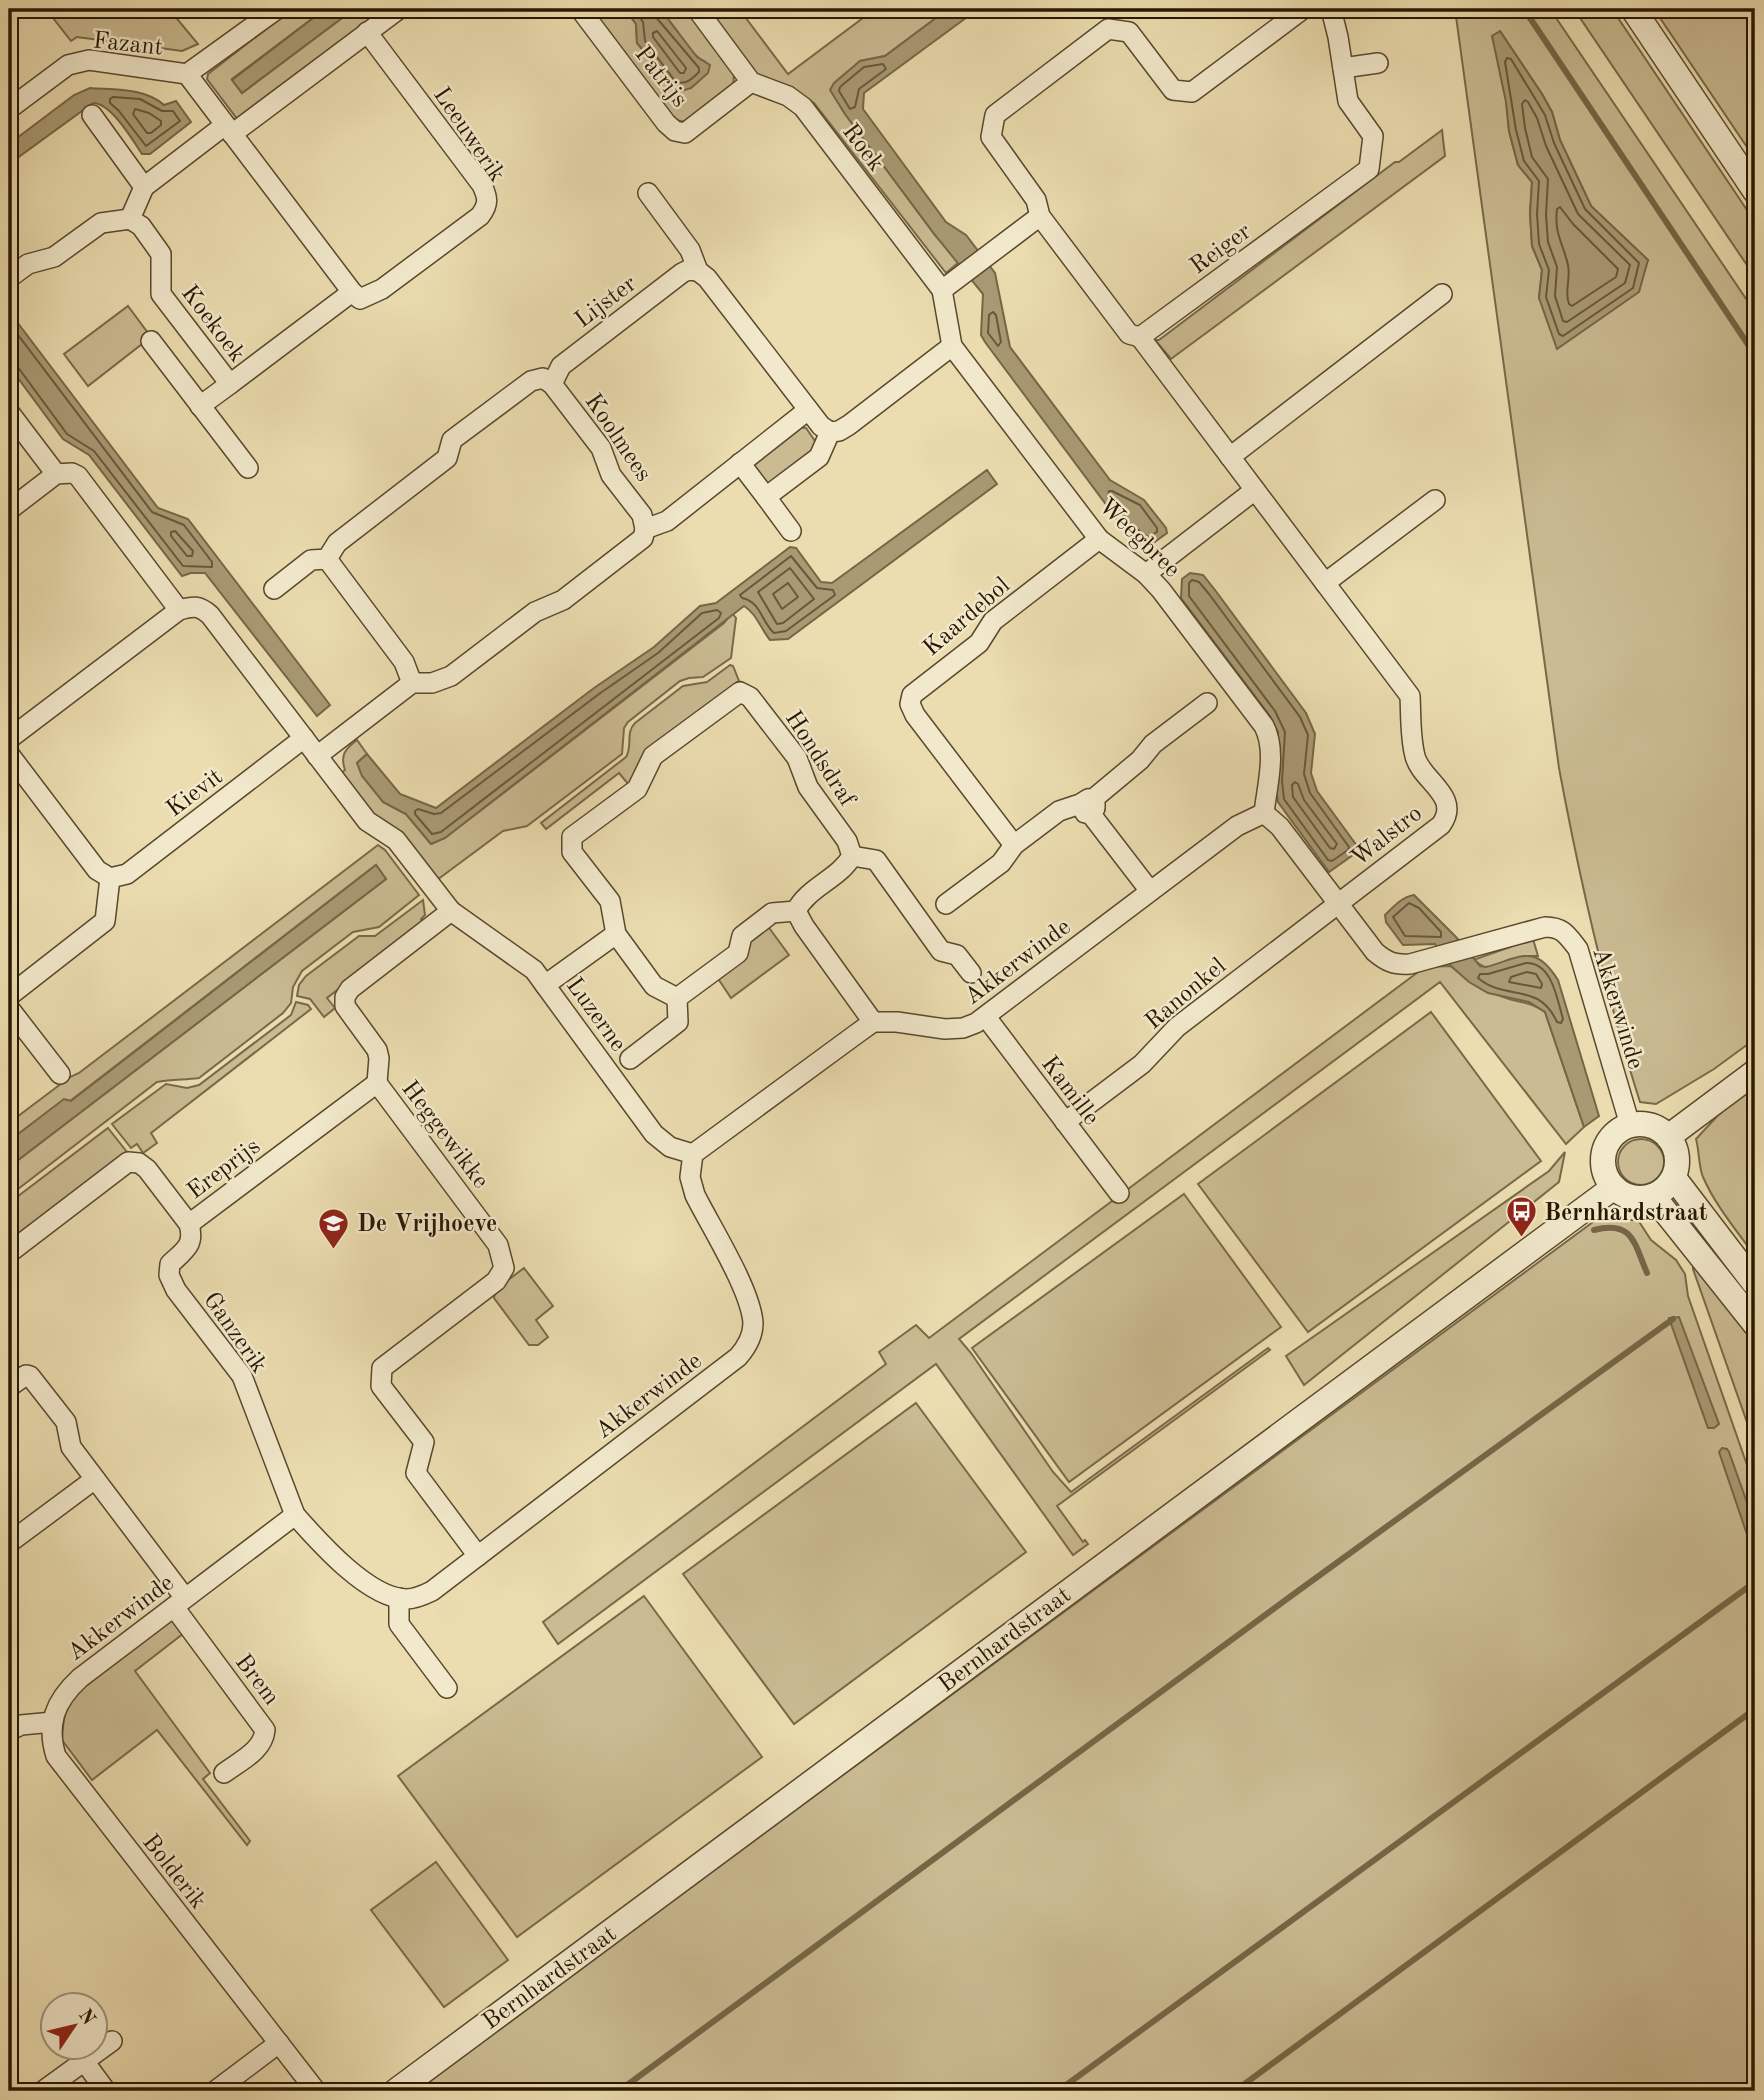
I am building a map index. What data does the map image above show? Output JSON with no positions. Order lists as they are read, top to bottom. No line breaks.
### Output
{"streets":{"street":["Fazant","Patrijs","Leeuwerik","Roek","Reiger","Lijster","Koekoek","Koolmees","Weegbree","Kaardebol","Hondsdraf","Kievit","Walstro","Akkerwinde","Ranonkel","Luzerne","Kamille","Heggewikke","Ereprijs","Ganzerik","Bernhardstraat","Brem","Bolderik"]},"crossings":[["Patrijs","Roek"],["Leeuwerik","Koekoek"],["Roek","Weegbree"],["Reiger","Walstro"],["Lijster","Koolmees"],["Weegbree","Kaardebol"],["Weegbree","Akkerwinde"],["Walstro","Akkerwinde"],["Walstro","Ranonkel"],["Akkerwinde","Ranonkel"],["Akkerwinde","Luzerne"],["Akkerwinde","Kamille"],["Akkerwinde","Heggewikke"],["Akkerwinde","Ganzerik"],["Akkerwinde","Bernhardstraat"],["Akkerwinde","Brem"],["Akkerwinde","Bolderik"],["Ranonkel","Kamille"],["Luzerne","Heggewikke"],["Heggewikke","Ereprijs"],["Ereprijs","Ganzerik"]],"places":{"bus stop":["Bernhardstraat"],"school or university":["De Vrijhoeve"]},"north":"top right"}
